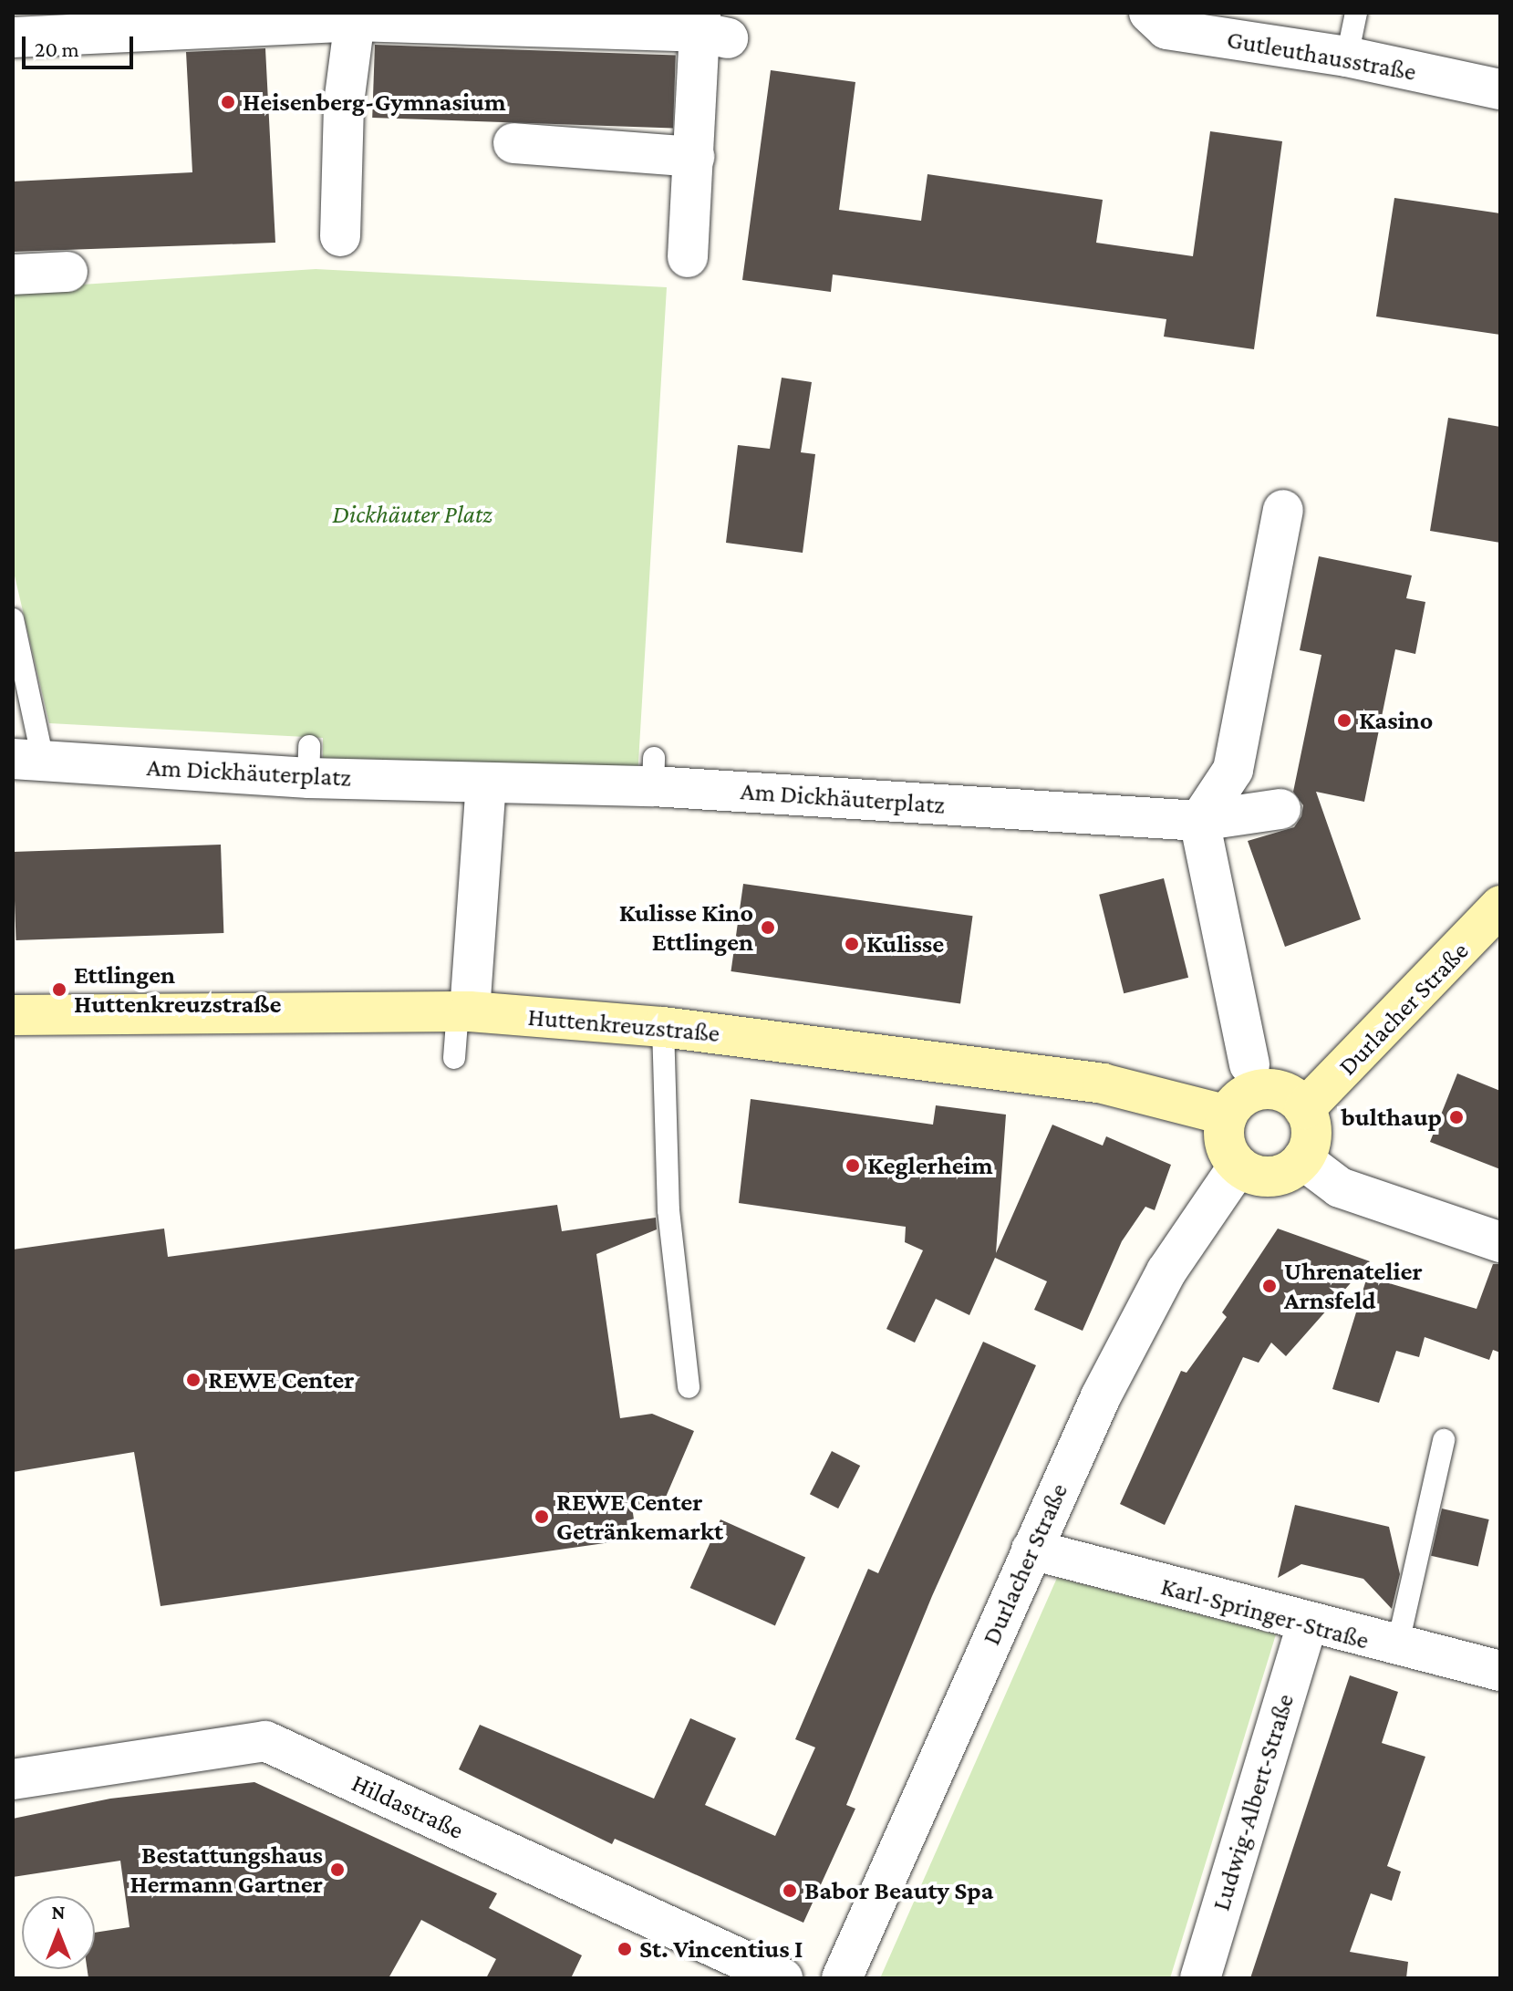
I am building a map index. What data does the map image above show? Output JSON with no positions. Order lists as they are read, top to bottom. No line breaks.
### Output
{"streets":{"main road":["Durlacher Straße","Huttenkreuzstraße"],"street":["Gutleuthausstraße","Am Dickhäuterplatz","Karl-Springer-Straße","Ludwig-Albert-Straße","Hildastraße"]},"crossings":[["Durlacher Straße","Huttenkreuzstraße"],["Durlacher Straße","Karl-Springer-Straße"],["Karl-Springer-Straße","Ludwig-Albert-Straße"]],"parks":["Dickhäuter Platz"],"places":["Heisenberg-Gymnasium","Kasino","Kulisse Kino Ettlingen","Kulisse","Ettlingen Huttenkreuzstraße","bulthaup","Keglerheim","Uhrenatelier Arnsfeld","REWE Center","REWE Center Getränkemarkt","Bestattungshaus Hermann Gartner","Babor Beauty Spa","St. Vincentius I"],"scale_bar":"20 m","north":"top"}
